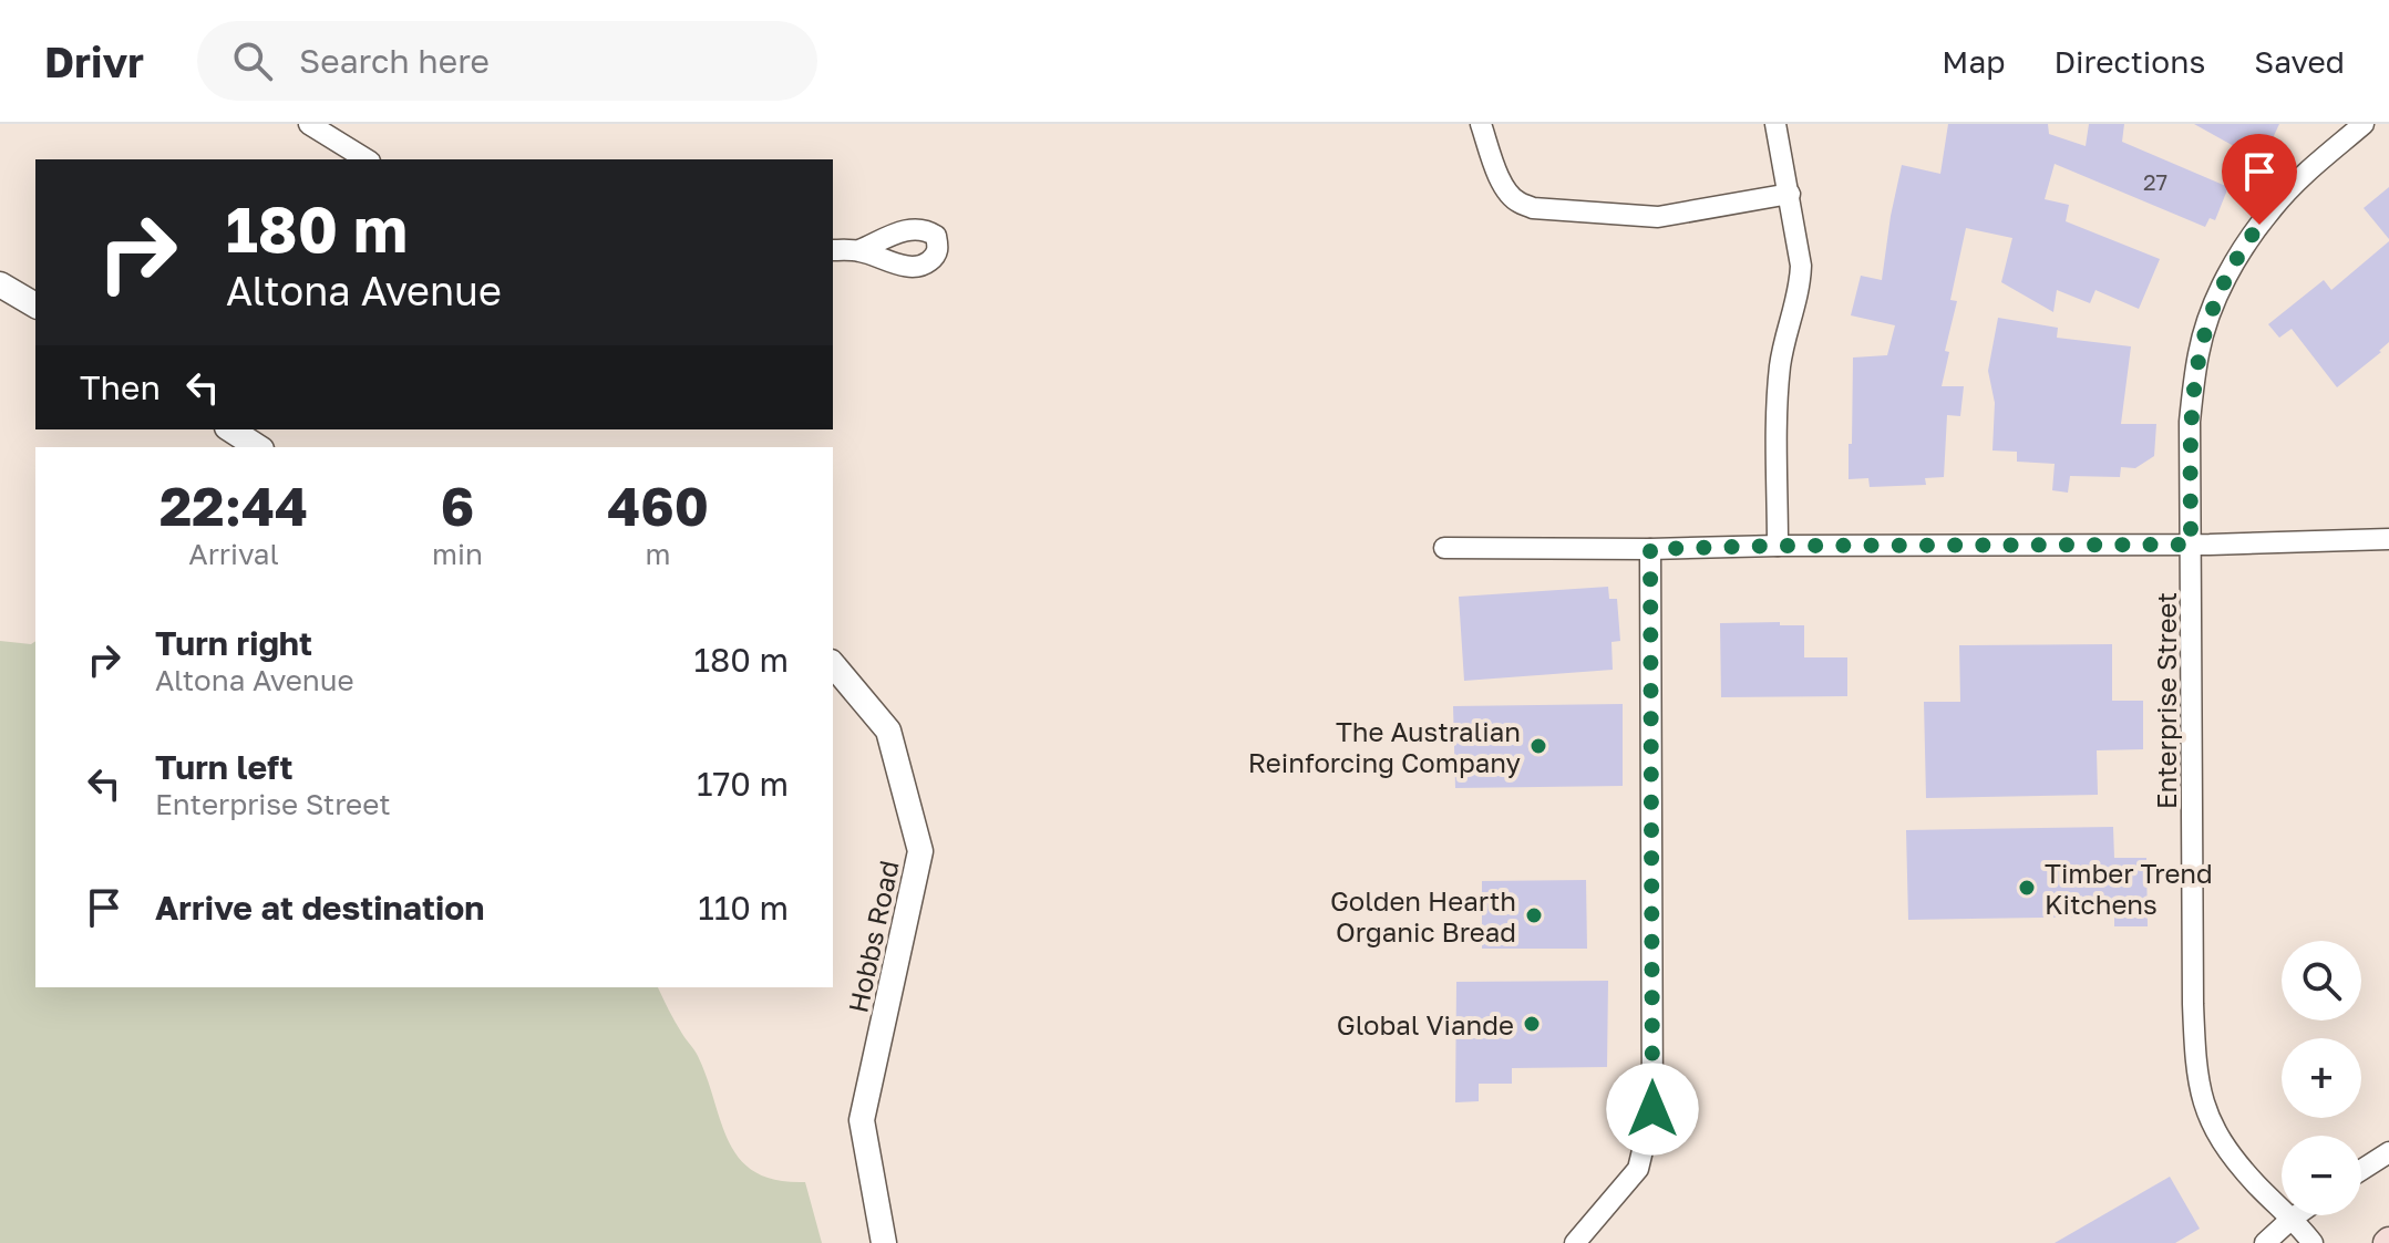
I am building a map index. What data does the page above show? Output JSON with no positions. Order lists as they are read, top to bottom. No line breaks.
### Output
{"streets":{"street":["Enterprise Street","Hobbs Road"]},"places":["The Australian Reinforcing Company","Timber Trend Kitchens","Golden Hearth Organic Bread","Global Viande"],"house_numbers":["27"],"page":{"header":"Drivr","search":"Search here","nav":["Map","Directions","Saved"],"turn":["180 m","Altona Avenue"],"then":"Then","eta":["22:44","Arrival","6","min","460","m"],"list":[{"name":"Turn right","note":"Altona Avenue","value":"180 m"},{"name":"Turn left","note":"Enterprise Street","value":"170 m"},{"name":"Arrive at destination","value":"110 m"}],"map_buttons":["+","−"]}}
